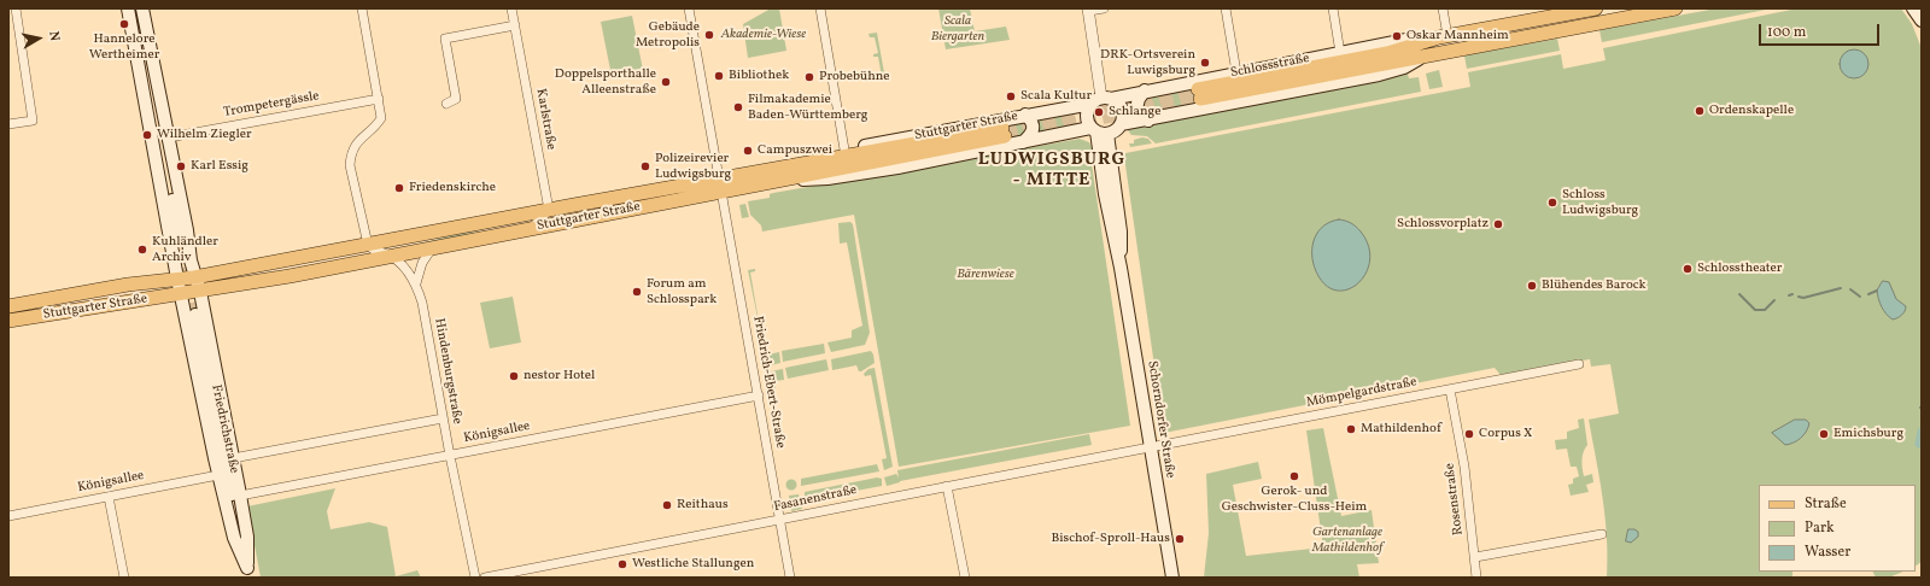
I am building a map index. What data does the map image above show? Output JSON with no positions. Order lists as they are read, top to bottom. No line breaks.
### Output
{"streets":{"main road":["Schlossstraße","Stuttgarter Straße","Schorndorfer Straße","Friedrichstraße"],"street":["Trompetergässle","Karlstraße","Hindenburgstraße","Friedrich-Ebert-Straße","Mömpelgardstraße","Königsallee","Fasanenstraße","Rosenstraße"]},"crossings":[["Schlossstraße","Stuttgarter Straße"],["Schlossstraße","Schorndorfer Straße"],["Karlstraße","Stuttgarter Straße"],["Stuttgarter Straße","Hindenburgstraße"],["Stuttgarter Straße","Friedrich-Ebert-Straße"],["Stuttgarter Straße","Schorndorfer Straße"],["Stuttgarter Straße","Friedrichstraße"],["Hindenburgstraße","Königsallee"],["Friedrich-Ebert-Straße","Königsallee"],["Friedrich-Ebert-Straße","Fasanenstraße"],["Mömpelgardstraße","Schorndorfer Straße"],["Mömpelgardstraße","Fasanenstraße"],["Mömpelgardstraße","Rosenstraße"],["Schorndorfer Straße","Fasanenstraße"],["Friedrichstraße","Königsallee"]],"districts":["LUDWIGSBURG - MITTE"],"parks":["Scala Biergarten","Akademie-Wiese","Bärenwiese","Gartenanlage Mathildenhof"],"places":["Hannelore Wertheimer","Gebäude Metropolis","Oskar Mannheim","DRK-Ortsverein Luwigsburg","Bibliothek","Probebühne","Doppelsporthalle Alleenstraße","Scala Kultur","Filmakademie Baden-Württemberg","Ordenskapelle","Schlange","Wilhelm Ziegler","Campuszwei","Karl Essig","Polizeirevier Ludwigsburg","Friedenskirche","Schloss Ludwigsburg","Schlossvorplatz","Kuhländler Archiv","Schlosstheater","Blühendes Barock","Forum am Schlosspark","nestor Hotel","Mathildenhof","Corpus X","Emichsburg","Gerok- und Geschwister-Cluss-Heim","Reithaus","Bischof-Sproll-Haus","Westliche Stallungen"],"legend":["Straße","Park","Wasser"],"scale_bar":"100 m","north":"right"}
